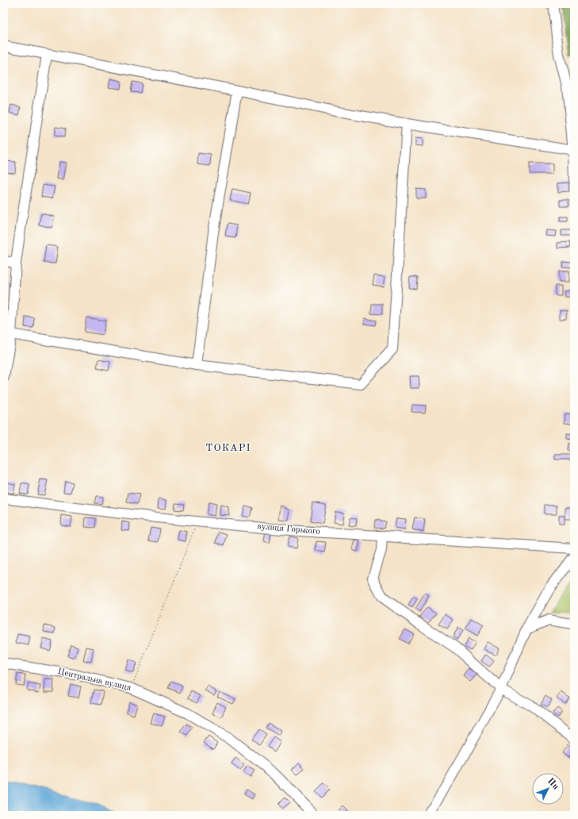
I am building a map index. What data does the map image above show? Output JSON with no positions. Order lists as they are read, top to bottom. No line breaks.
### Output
{"streets":{"street":["вулиця Горького","Центральна вулиця"]},"districts":["ТОКАРІ"],"north":"top right"}
